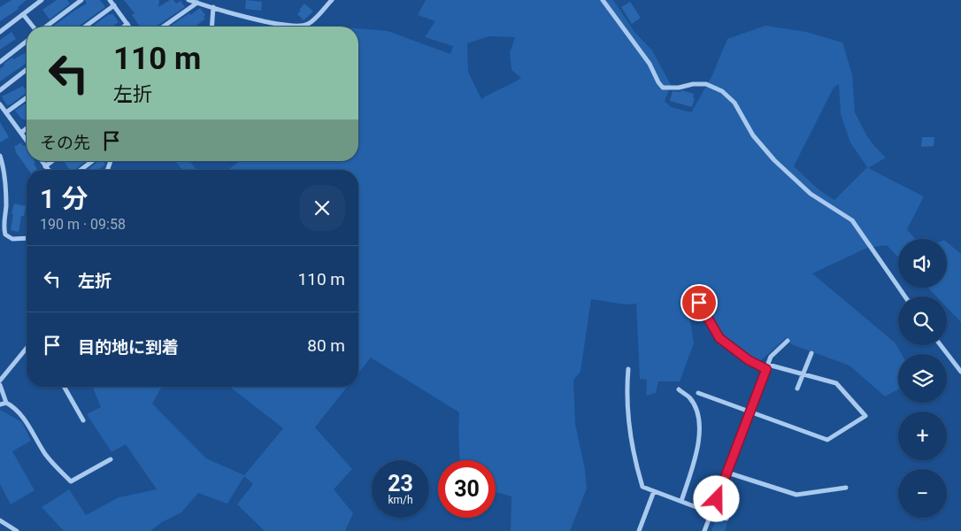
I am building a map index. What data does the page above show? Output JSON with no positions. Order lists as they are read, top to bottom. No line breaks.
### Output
{"page":{"turn":["110 m","左折"],"then":"その先","heading":["1 分","190 m · 09:58"],"map_buttons":["+","−"],"list":[{"name":"左折","value":"110 m"},{"name":"目的地に到着","value":"80 m"}],"speed":"23 km/h","limit":"30"}}
